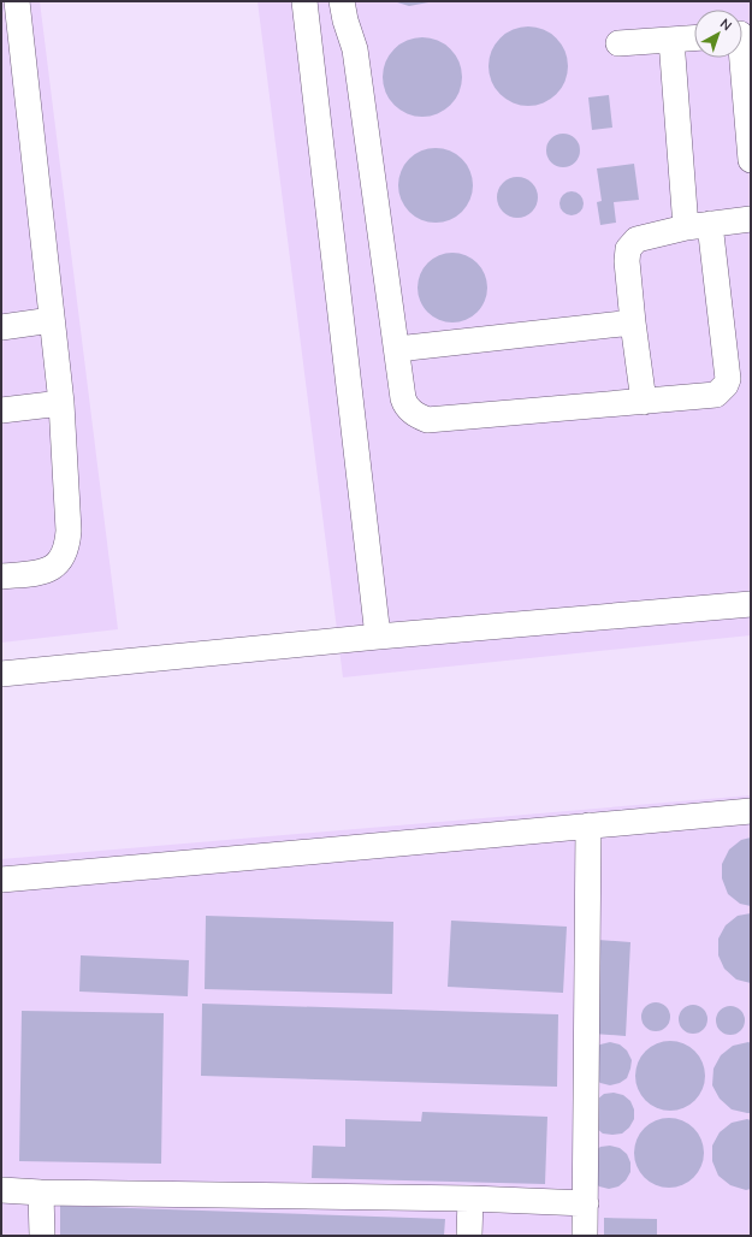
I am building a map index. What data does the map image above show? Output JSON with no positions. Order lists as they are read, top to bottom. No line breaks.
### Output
{"north":"top right"}
